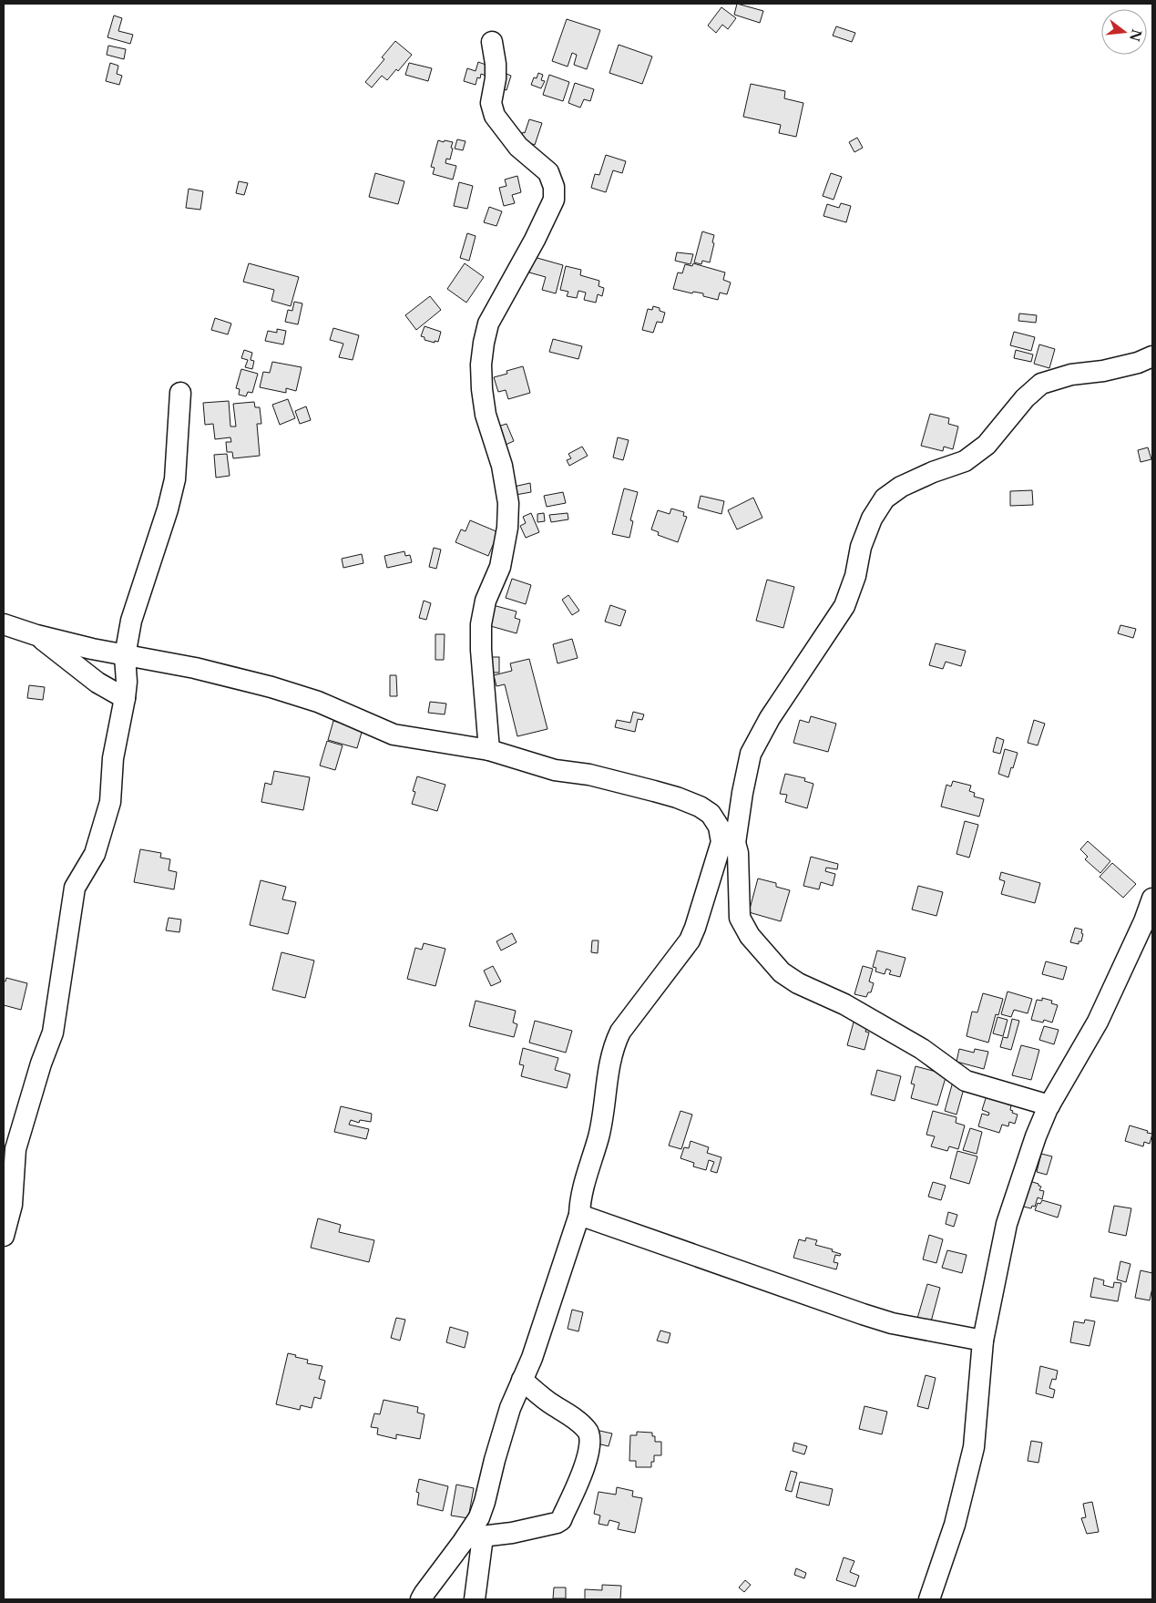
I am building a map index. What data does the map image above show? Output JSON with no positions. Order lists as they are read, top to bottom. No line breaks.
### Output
{"north":"right"}
